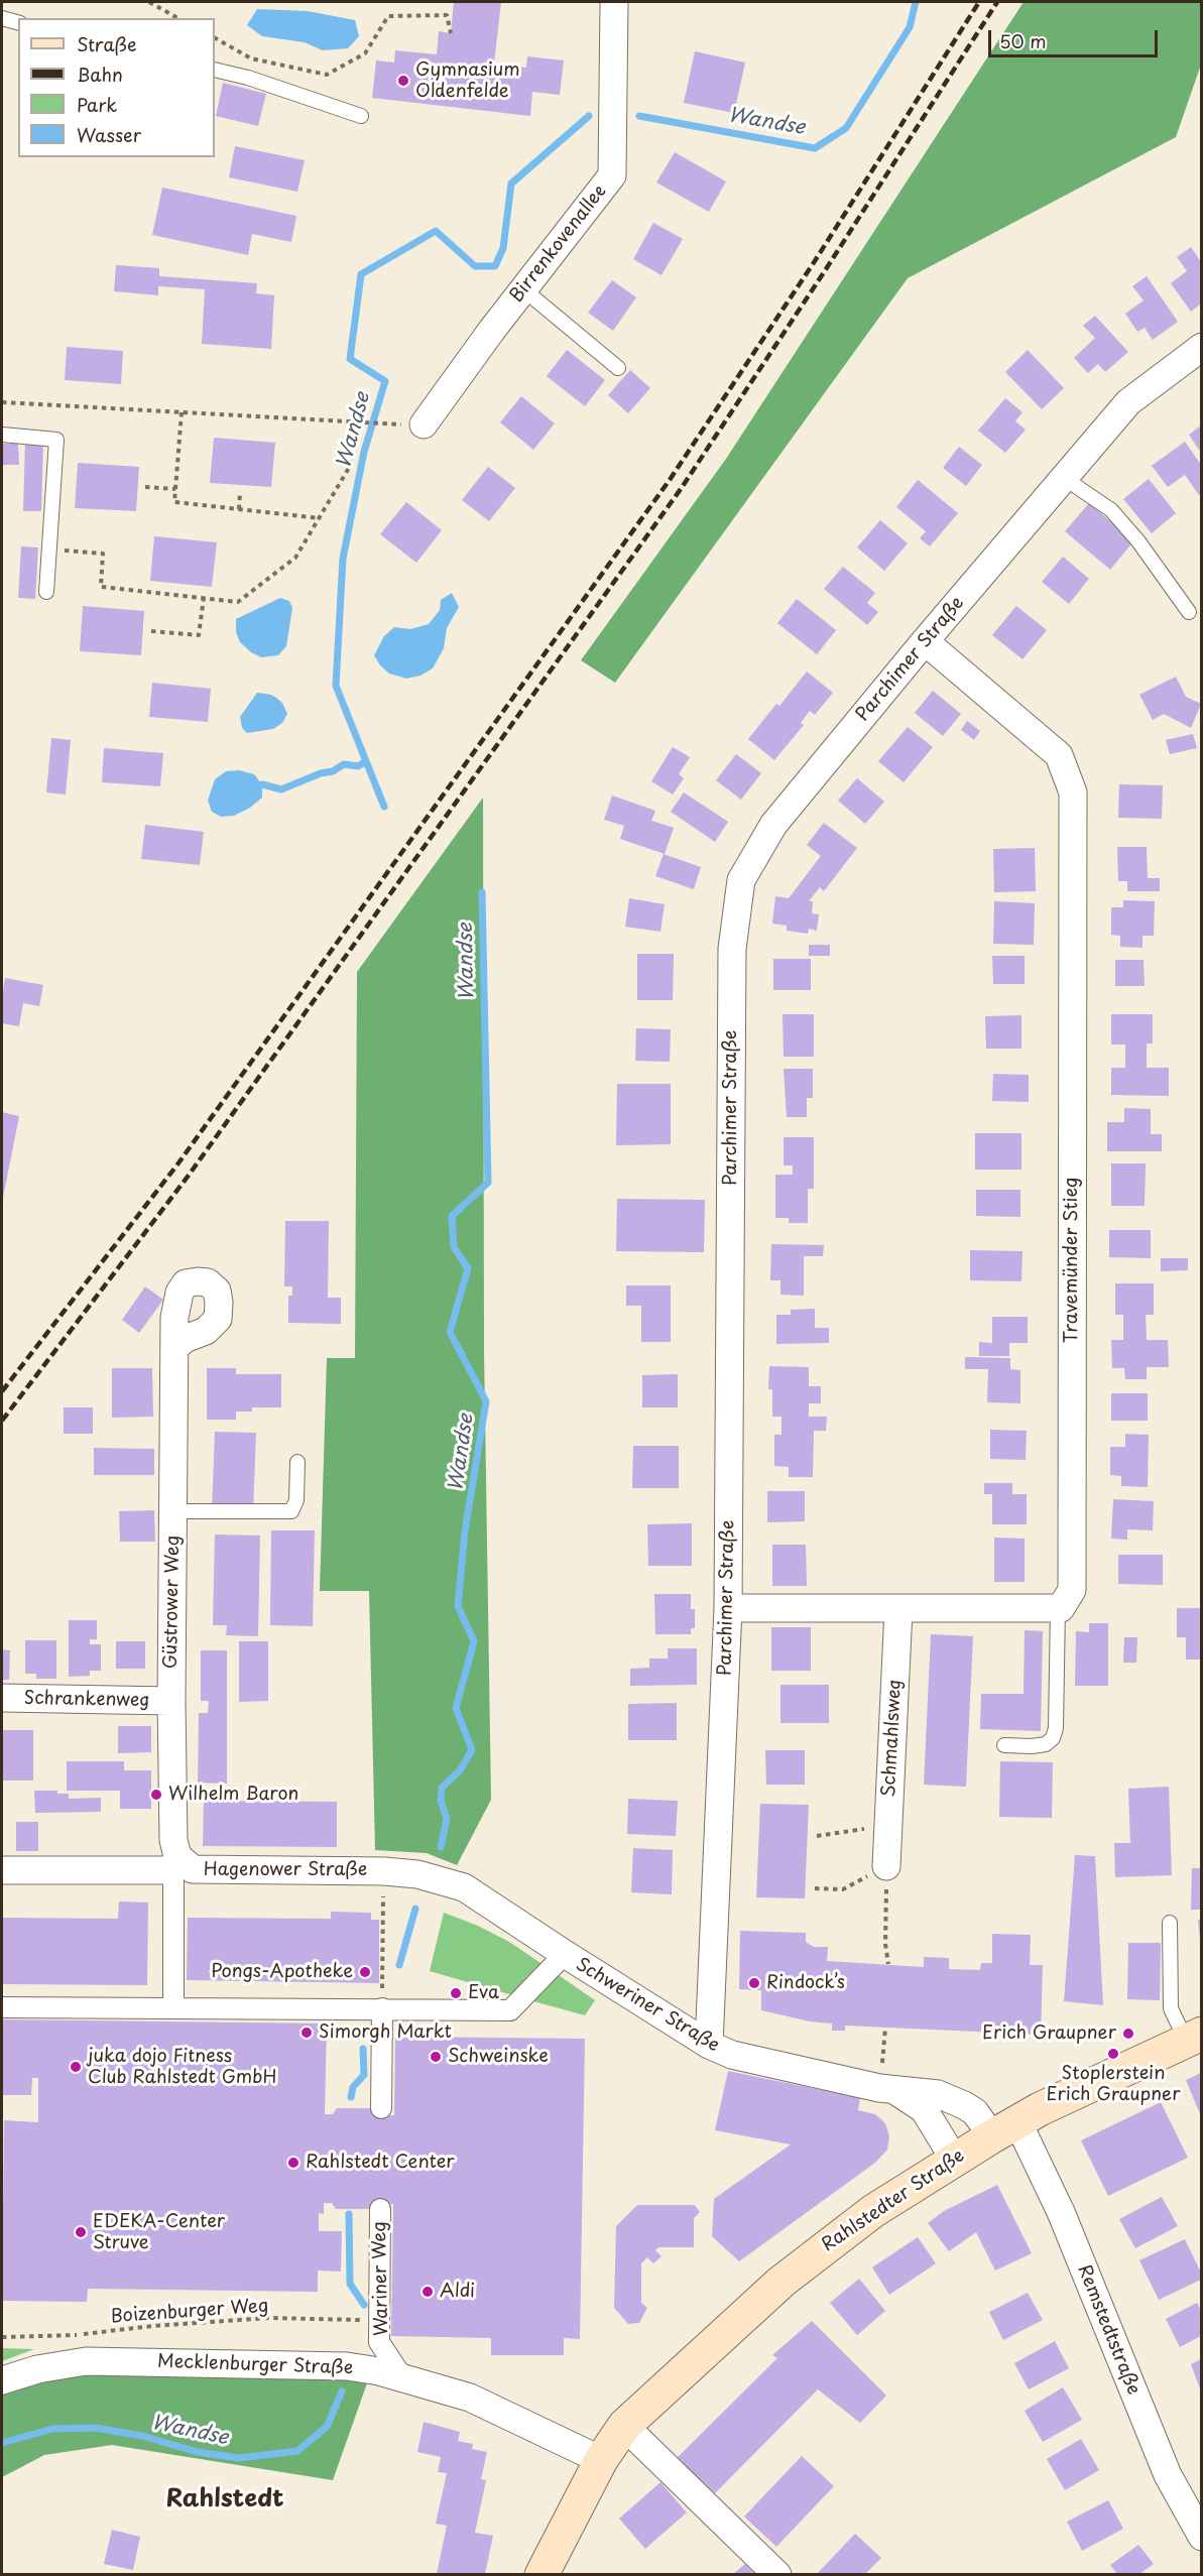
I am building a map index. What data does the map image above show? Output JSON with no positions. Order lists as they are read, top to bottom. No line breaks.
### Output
{"streets":{"main road":["Rahlstedter Straße"],"street":["Birrenkovenallee","Parchimer Straße","Travemünder Stieg","Güstrower Weg","Schrankenweg","Schmahlsweg","Hagenower Straße","Schweriner Straße","Wariner Weg","Remstedtstraße","Mecklenburger Straße"],"path":["Boizenburger Weg"]},"crossings":[["Parchimer Straße","Travemünder Stieg"],["Parchimer Straße","Schweriner Straße"],["Güstrower Weg","Schrankenweg"],["Güstrower Weg","Hagenower Straße"],["Hagenower Straße","Schweriner Straße"],["Schweriner Straße","Rahlstedter Straße"],["Schweriner Straße","Remstedtstraße"],["Rahlstedter Straße","Remstedtstraße"],["Rahlstedter Straße","Mecklenburger Straße"],["Wariner Weg","Boizenburger Weg"],["Wariner Weg","Mecklenburger Straße"]],"districts":["Rahlstedt"],"water":["Wandse"],"places":["Gymnasium Oldenfelde","Wilhelm Baron","Pongs-Apotheke","Rindock’s","Eva","Simorgh Markt","Erich Graupner","Stoplerstein Erich Graupner","Schweinske","juka dojo Fitness Club Rahlstedt GmbH","Rahlstedt Center","EDEKA-Center Struve","Aldi"],"legend":["Straße","Bahn","Park","Wasser"],"scale_bar":"50 m"}
